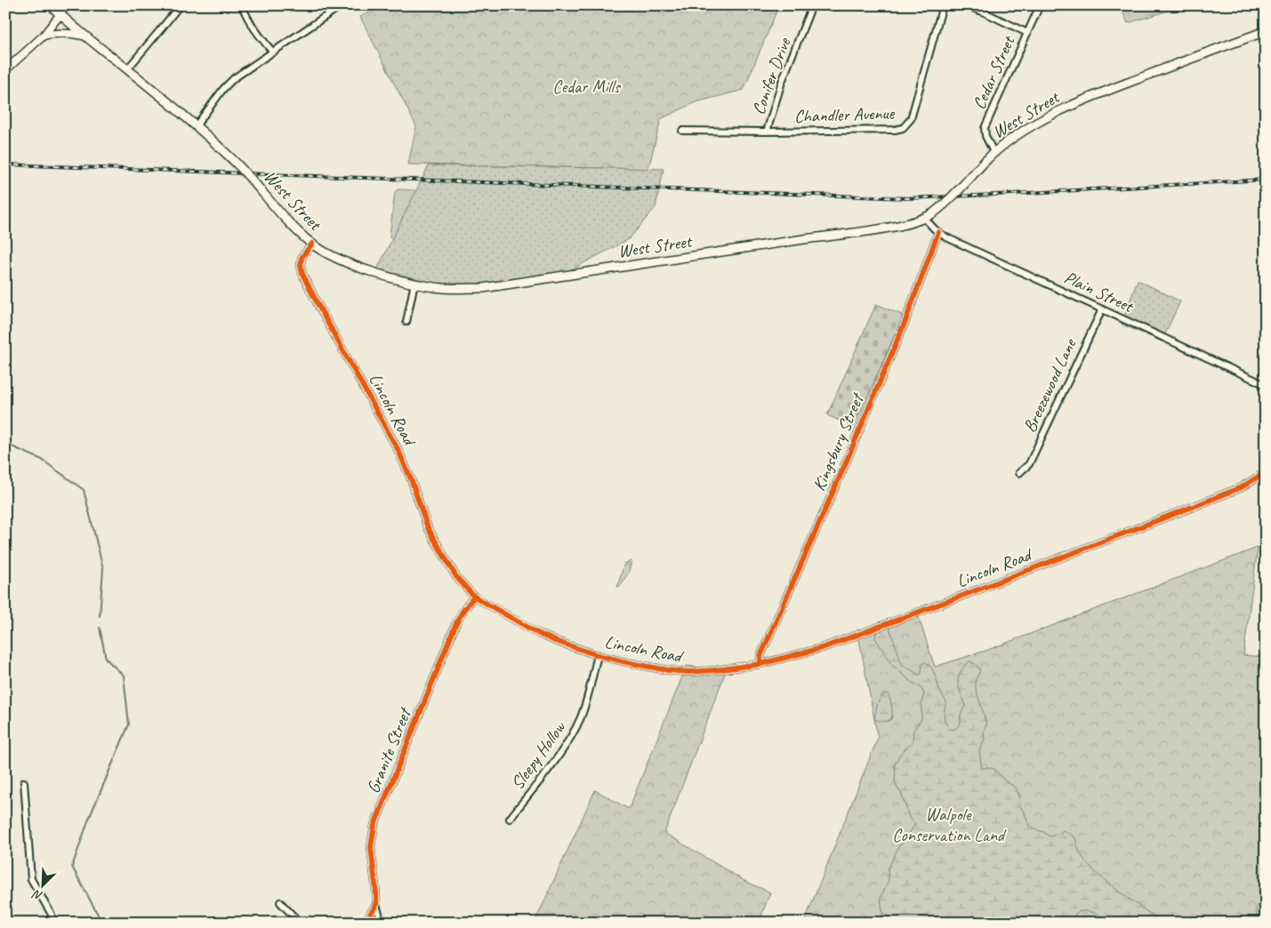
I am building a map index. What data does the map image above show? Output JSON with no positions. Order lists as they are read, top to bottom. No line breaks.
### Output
{"streets":{"main road":["West Street"],"street":["Cedar Street","Conifer Drive","Chandler Avenue","Plain Street","Breezewood Lane","Lincoln Road","Kingsbury Street","Granite Street","Sleepy Hollow"]},"crossings":[["Cedar Street","West Street"],["Conifer Drive","Chandler Avenue"],["West Street","Plain Street"],["West Street","Lincoln Road"],["Plain Street","Breezewood Lane"],["Plain Street","Kingsbury Street"],["Lincoln Road","Kingsbury Street"],["Lincoln Road","Granite Street"],["Lincoln Road","Sleepy Hollow"]],"parks":["Cedar Mills","Walpole Conservation Land"],"north":"bottom left"}
